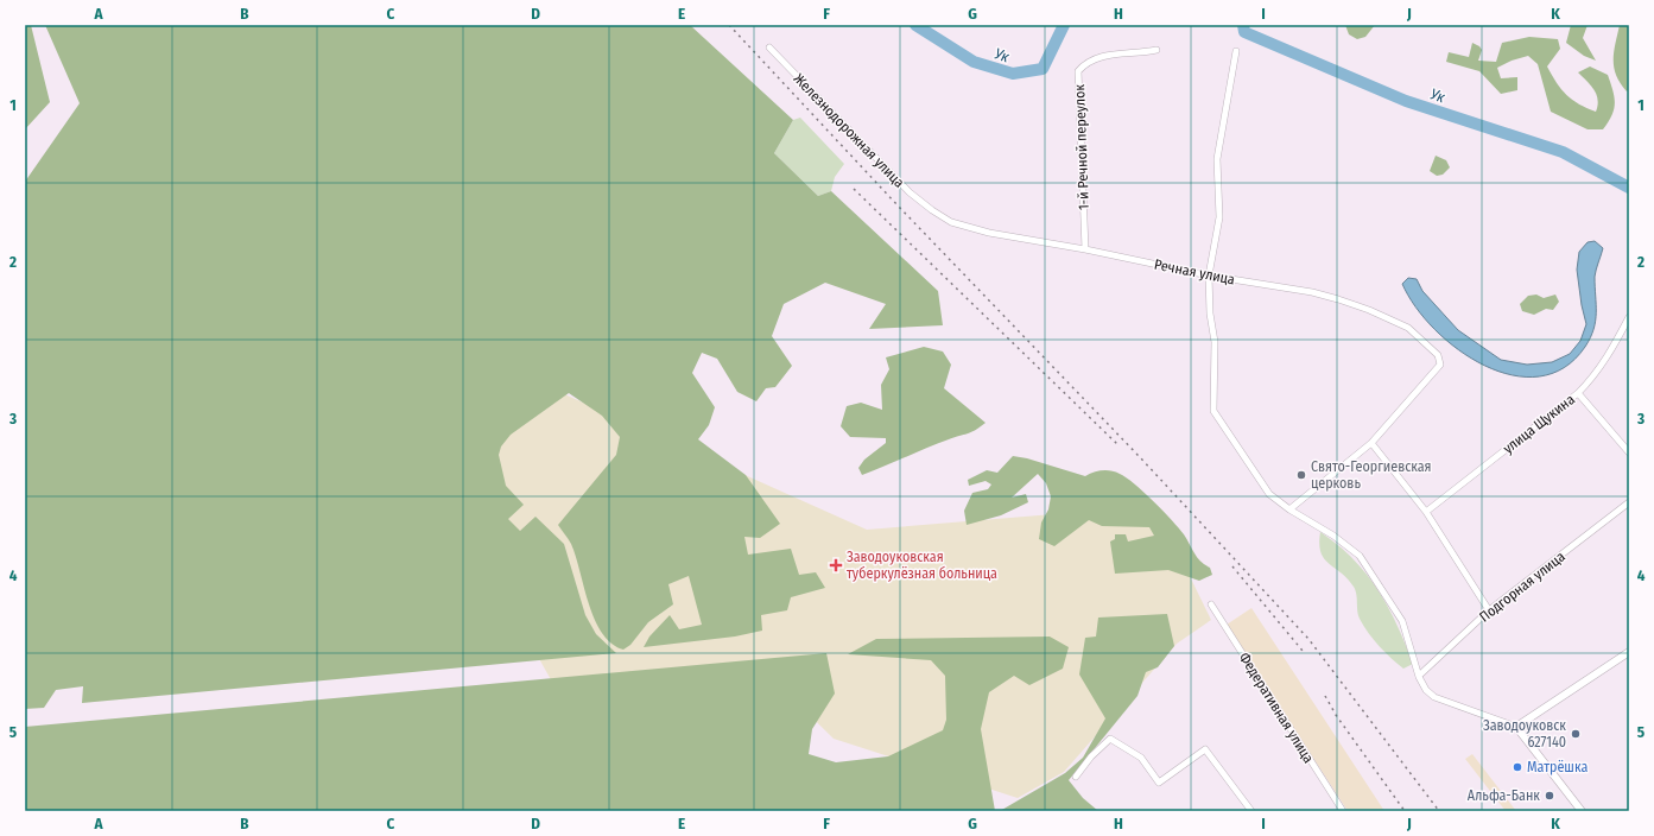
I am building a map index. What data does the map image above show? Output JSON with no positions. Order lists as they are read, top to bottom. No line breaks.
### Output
{"streets":{"street":["Железнодорожная улица","1-й Речной переулок","Речная улица","улица Щукина","Подгорная улица","Федеративная улица"]},"crossings":[["Железнодорожная улица","Речная улица"],["1-й Речной переулок","Речная улица"]],"water":["Ук"],"places":{"other":["Свято-Георгиевская церковь","Заводоуковск 627140","Матрёшка","Альфа-Банк"],"health":["Заводоуковская туберкулёзная больница"]},"grid":{"columns":["A","B","C","D","E","F","G","H","I","J","K"],"rows":["1","2","3","4","5"]}}
